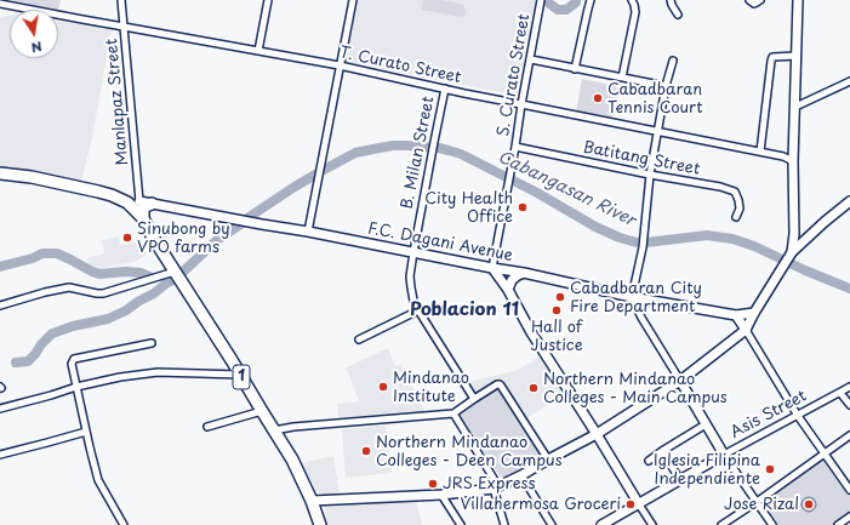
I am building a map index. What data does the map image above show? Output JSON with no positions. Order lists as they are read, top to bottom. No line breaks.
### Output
{"streets":{"highway":["1"],"street":["T. Curato Street","S. Curato Street","Manlapaz Street","B. Milan Street","Batitang Street","F.C. Dagani Avenue","Asis Street"]},"crossings":[["T. Curato Street","S. Curato Street"],["T. Curato Street","Manlapaz Street"],["T. Curato Street","B. Milan Street"],["S. Curato Street","Batitang Street"],["S. Curato Street","F.C. Dagani Avenue"],["Manlapaz Street","F.C. Dagani Avenue"],["B. Milan Street","F.C. Dagani Avenue"]],"districts":["Poblacion 11"],"water":["Cabangasan River"],"places":["Cabadbaran Tennis Court","City Health Office","Sinubong by VPO farms","Cabadbaran City Fire Department","Hall of Justice","Mindanao Institute","Northern Mindanao Colleges - Main Campus","Northern Mindanao Colleges - Deen Campus","Iglesia Filipina Independiente","JRS Express","Villahermosa Groceri","Jose Rizal"],"north":"bottom"}
